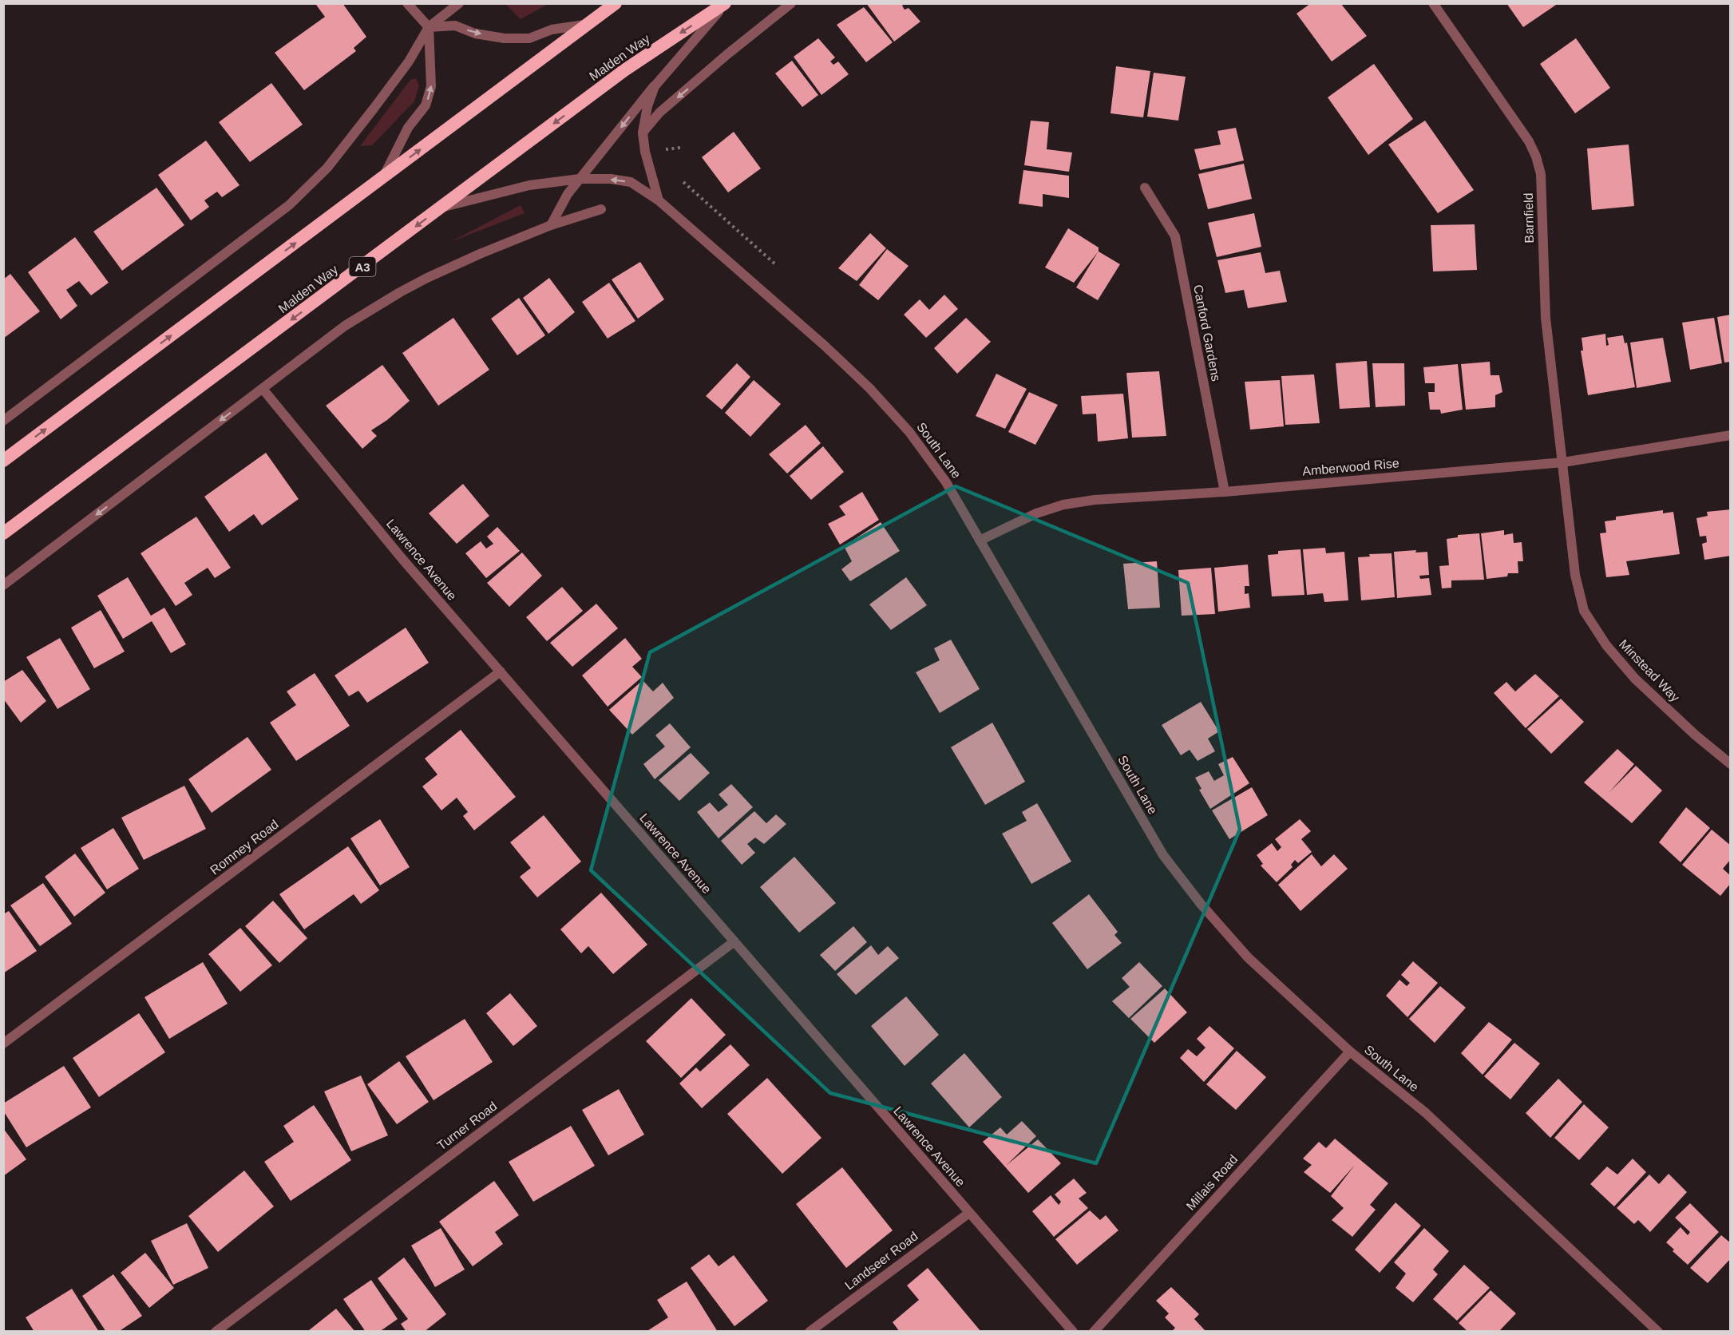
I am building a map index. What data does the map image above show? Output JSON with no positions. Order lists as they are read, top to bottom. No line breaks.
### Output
{"streets":{"highway":["Malden Way","A3"],"street":["Barnfield","Canford Gardens","South Lane","Amberwood Rise","Lawrence Avenue","Minstead Way","Romney Road","Turner Road","Millais Road","Landseer Road"]},"crossings":[["Malden Way","South Lane"],["Barnfield","Amberwood Rise"],["Barnfield","Minstead Way"],["Canford Gardens","Amberwood Rise"],["South Lane","Amberwood Rise"],["South Lane","Millais Road"],["Amberwood Rise","Minstead Way"],["Lawrence Avenue","Romney Road"],["Lawrence Avenue","Turner Road"],["Lawrence Avenue","Landseer Road"]]}
